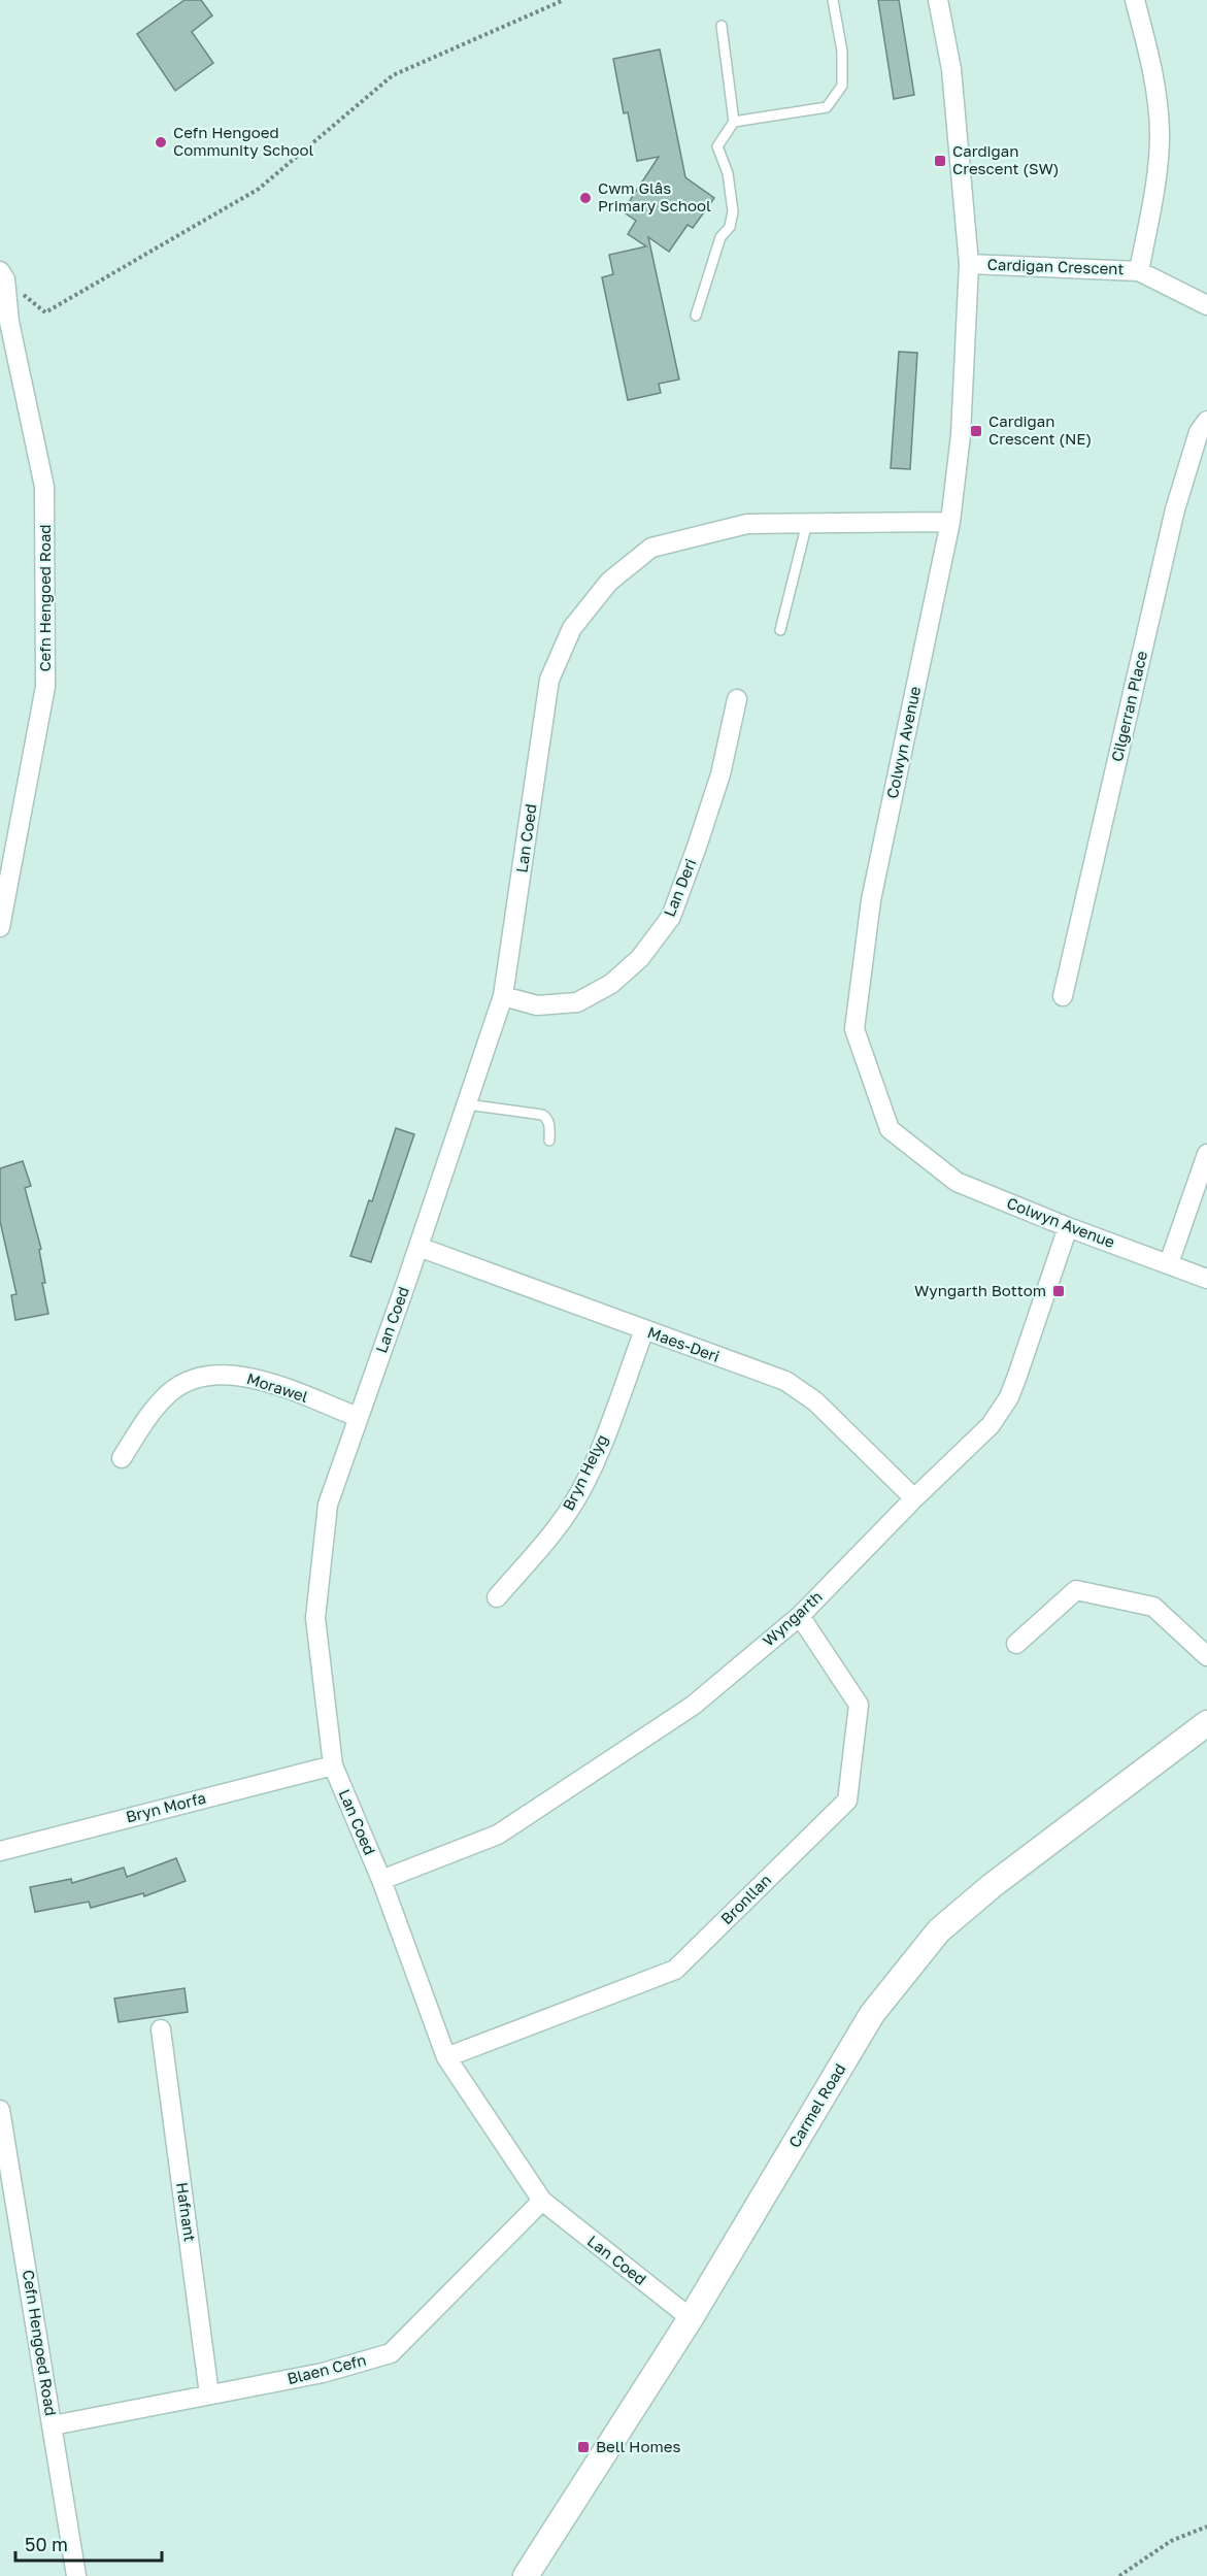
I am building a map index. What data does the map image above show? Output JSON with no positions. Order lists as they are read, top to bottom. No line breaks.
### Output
{"streets":{"street":["Cardigan Crescent","Cefn Hengoed Road","Cilgerran Place","Colwyn Avenue","Lan Coed","Lan Deri","Maes-Deri","Morawel","Bryn Helyg","Wyngarth","Bryn Morfa","Bronllan","Carmel Road","Hafnant","Blaen Cefn"]},"crossings":[["Cardigan Crescent","Colwyn Avenue"],["Cefn Hengoed Road","Blaen Cefn"],["Colwyn Avenue","Lan Coed"],["Colwyn Avenue","Wyngarth"],["Lan Coed","Lan Deri"],["Lan Coed","Maes-Deri"],["Lan Coed","Morawel"],["Lan Coed","Wyngarth"],["Lan Coed","Bryn Morfa"],["Lan Coed","Bronllan"],["Lan Coed","Carmel Road"],["Lan Coed","Blaen Cefn"],["Maes-Deri","Bryn Helyg"],["Maes-Deri","Wyngarth"],["Wyngarth","Bronllan"],["Hafnant","Blaen Cefn"]],"places":{"other":["Cefn Hengoed Community School","Cwm Glâs Primary School"],"transit":["Cardigan Crescent (SW)","Cardigan Crescent (NE)","Wyngarth Bottom","Bell Homes"]},"scale_bar":"50 m"}
